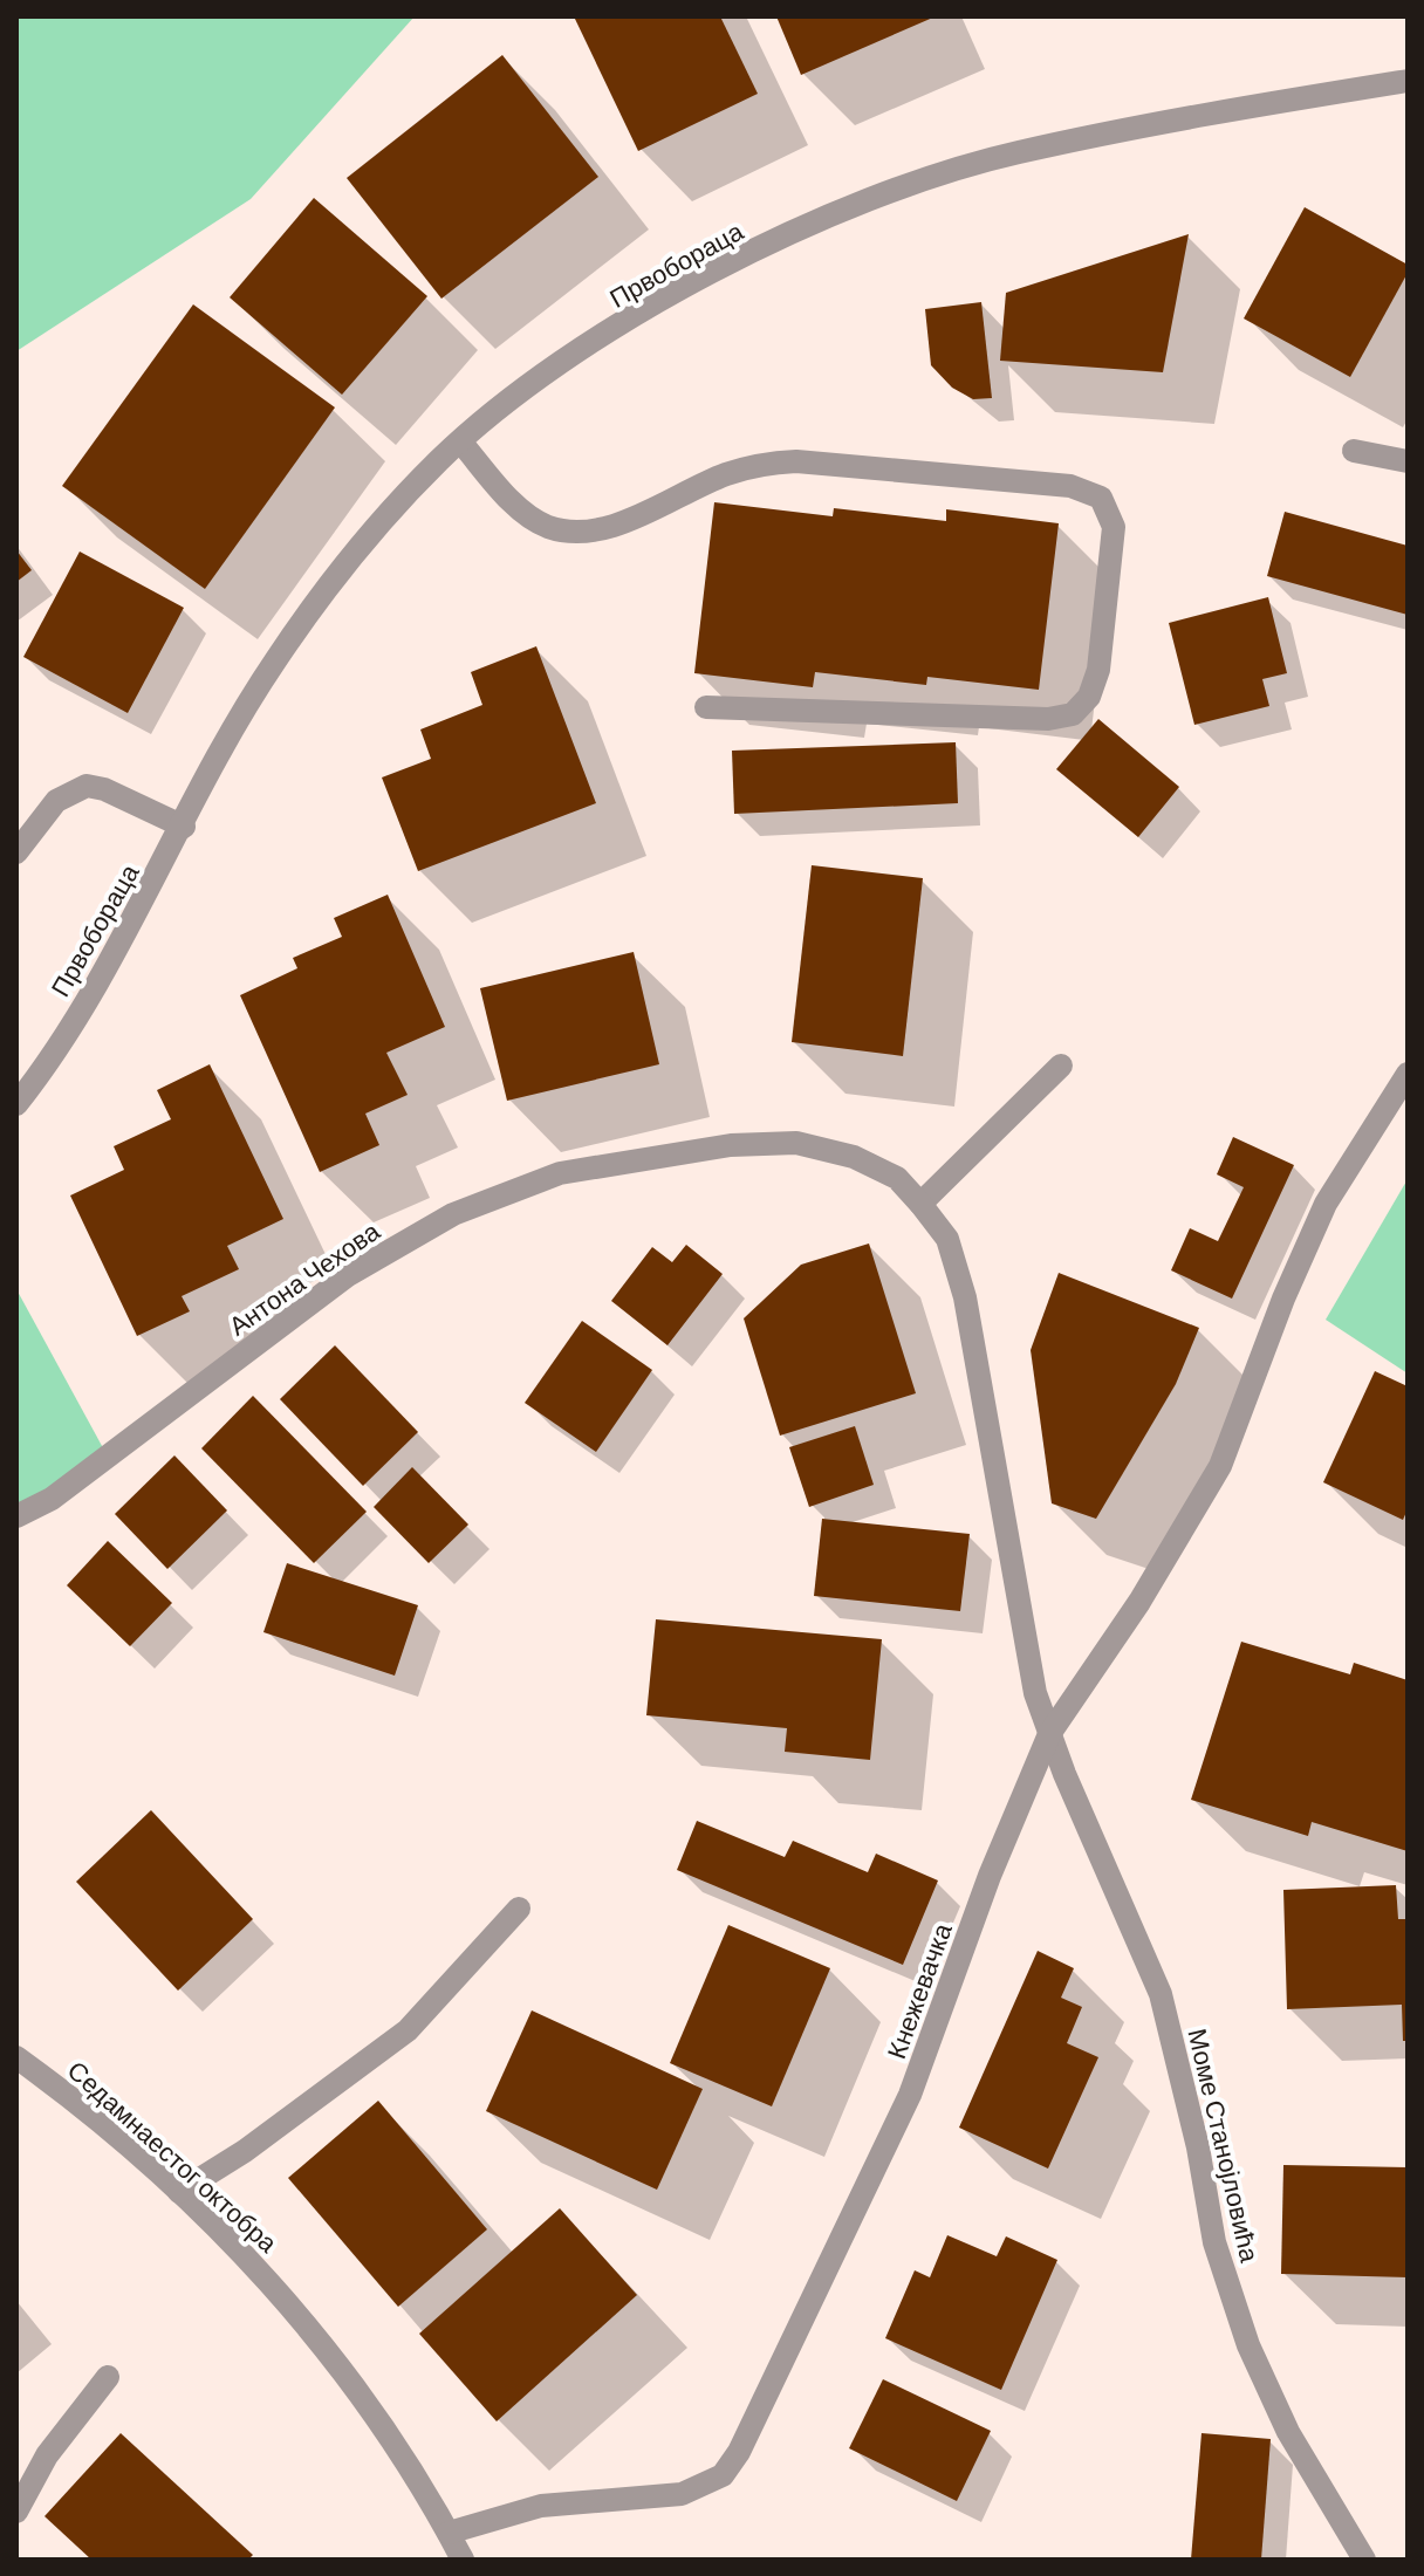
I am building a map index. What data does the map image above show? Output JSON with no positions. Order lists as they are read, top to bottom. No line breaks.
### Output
{"streets":{"street":["Првобораца","Антона Чехова","Кнежевачка","Моме Станојловића","Седамнаестог октобра"]},"crossings":[["Кнежевачка","Моме Станојловића"],["Кнежевачка","Седамнаестог октобра"]]}
